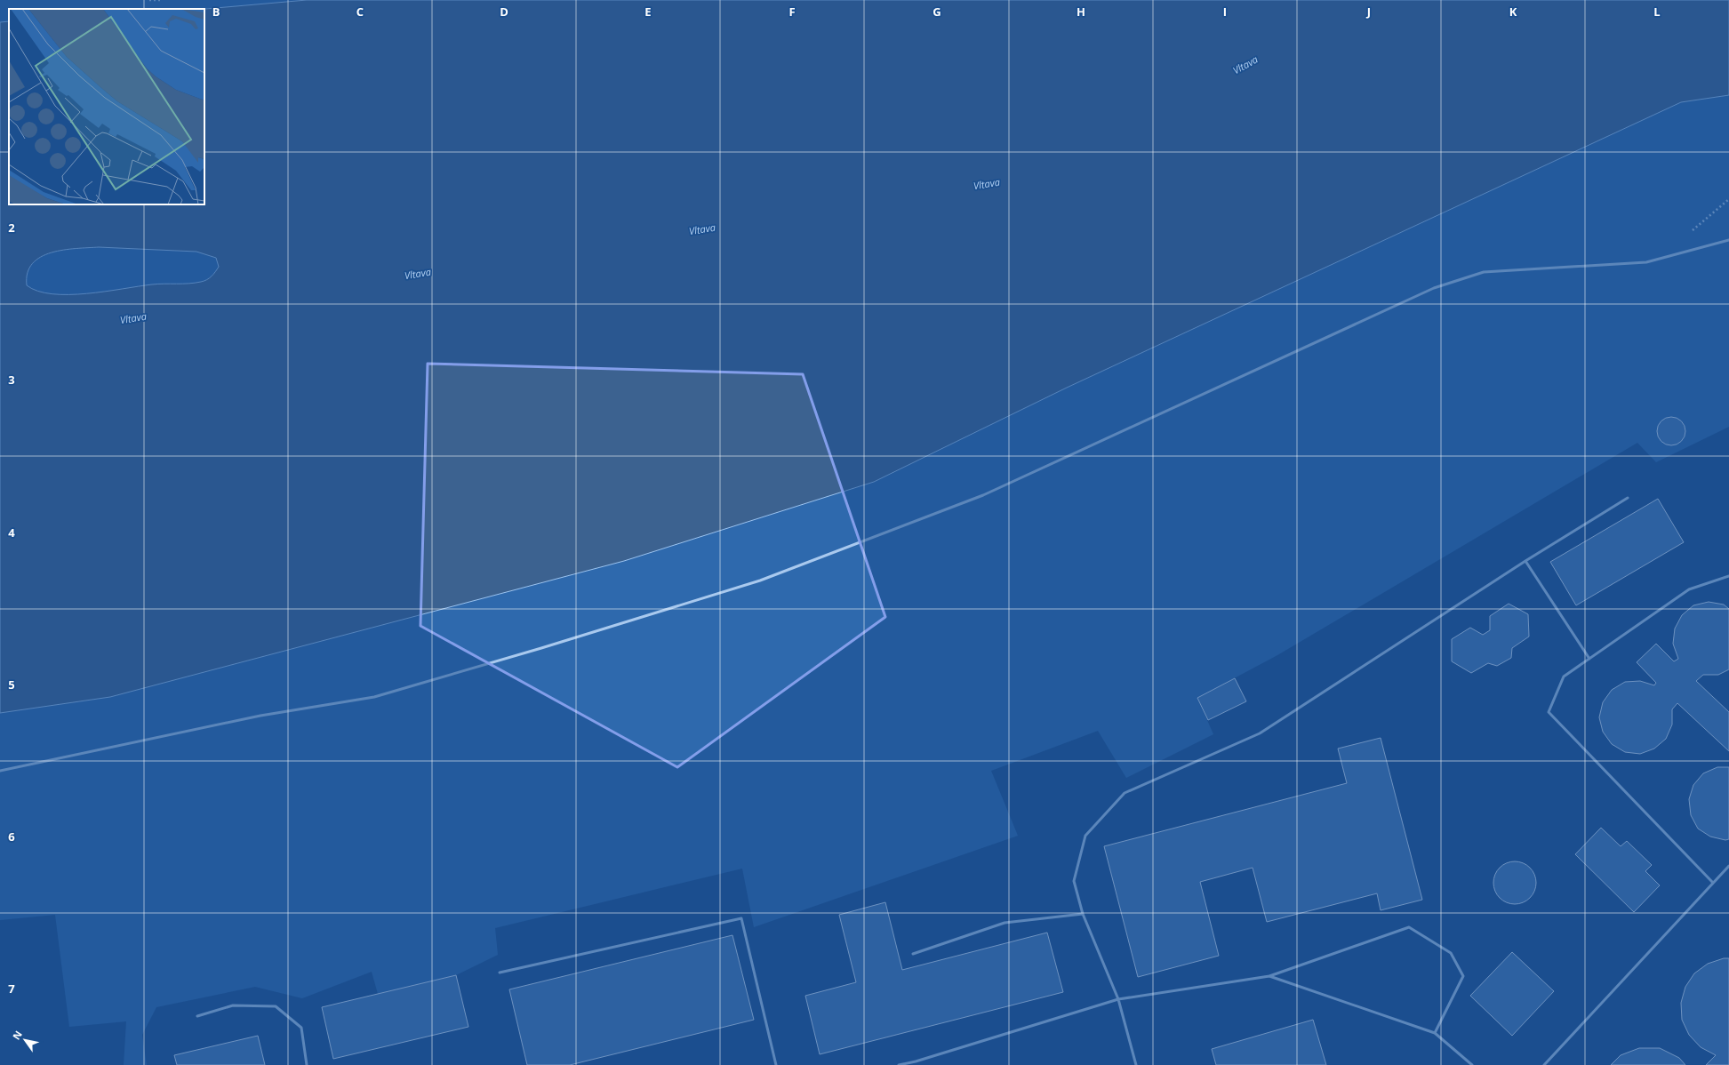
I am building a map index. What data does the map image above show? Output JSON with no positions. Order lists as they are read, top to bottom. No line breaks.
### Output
{"water":["Vltava"],"north":"top left","grid":{"columns":["B","C","D","E","F","G","H","I","J","K","L"],"rows":["2","3","4","5","6","7"]}}
